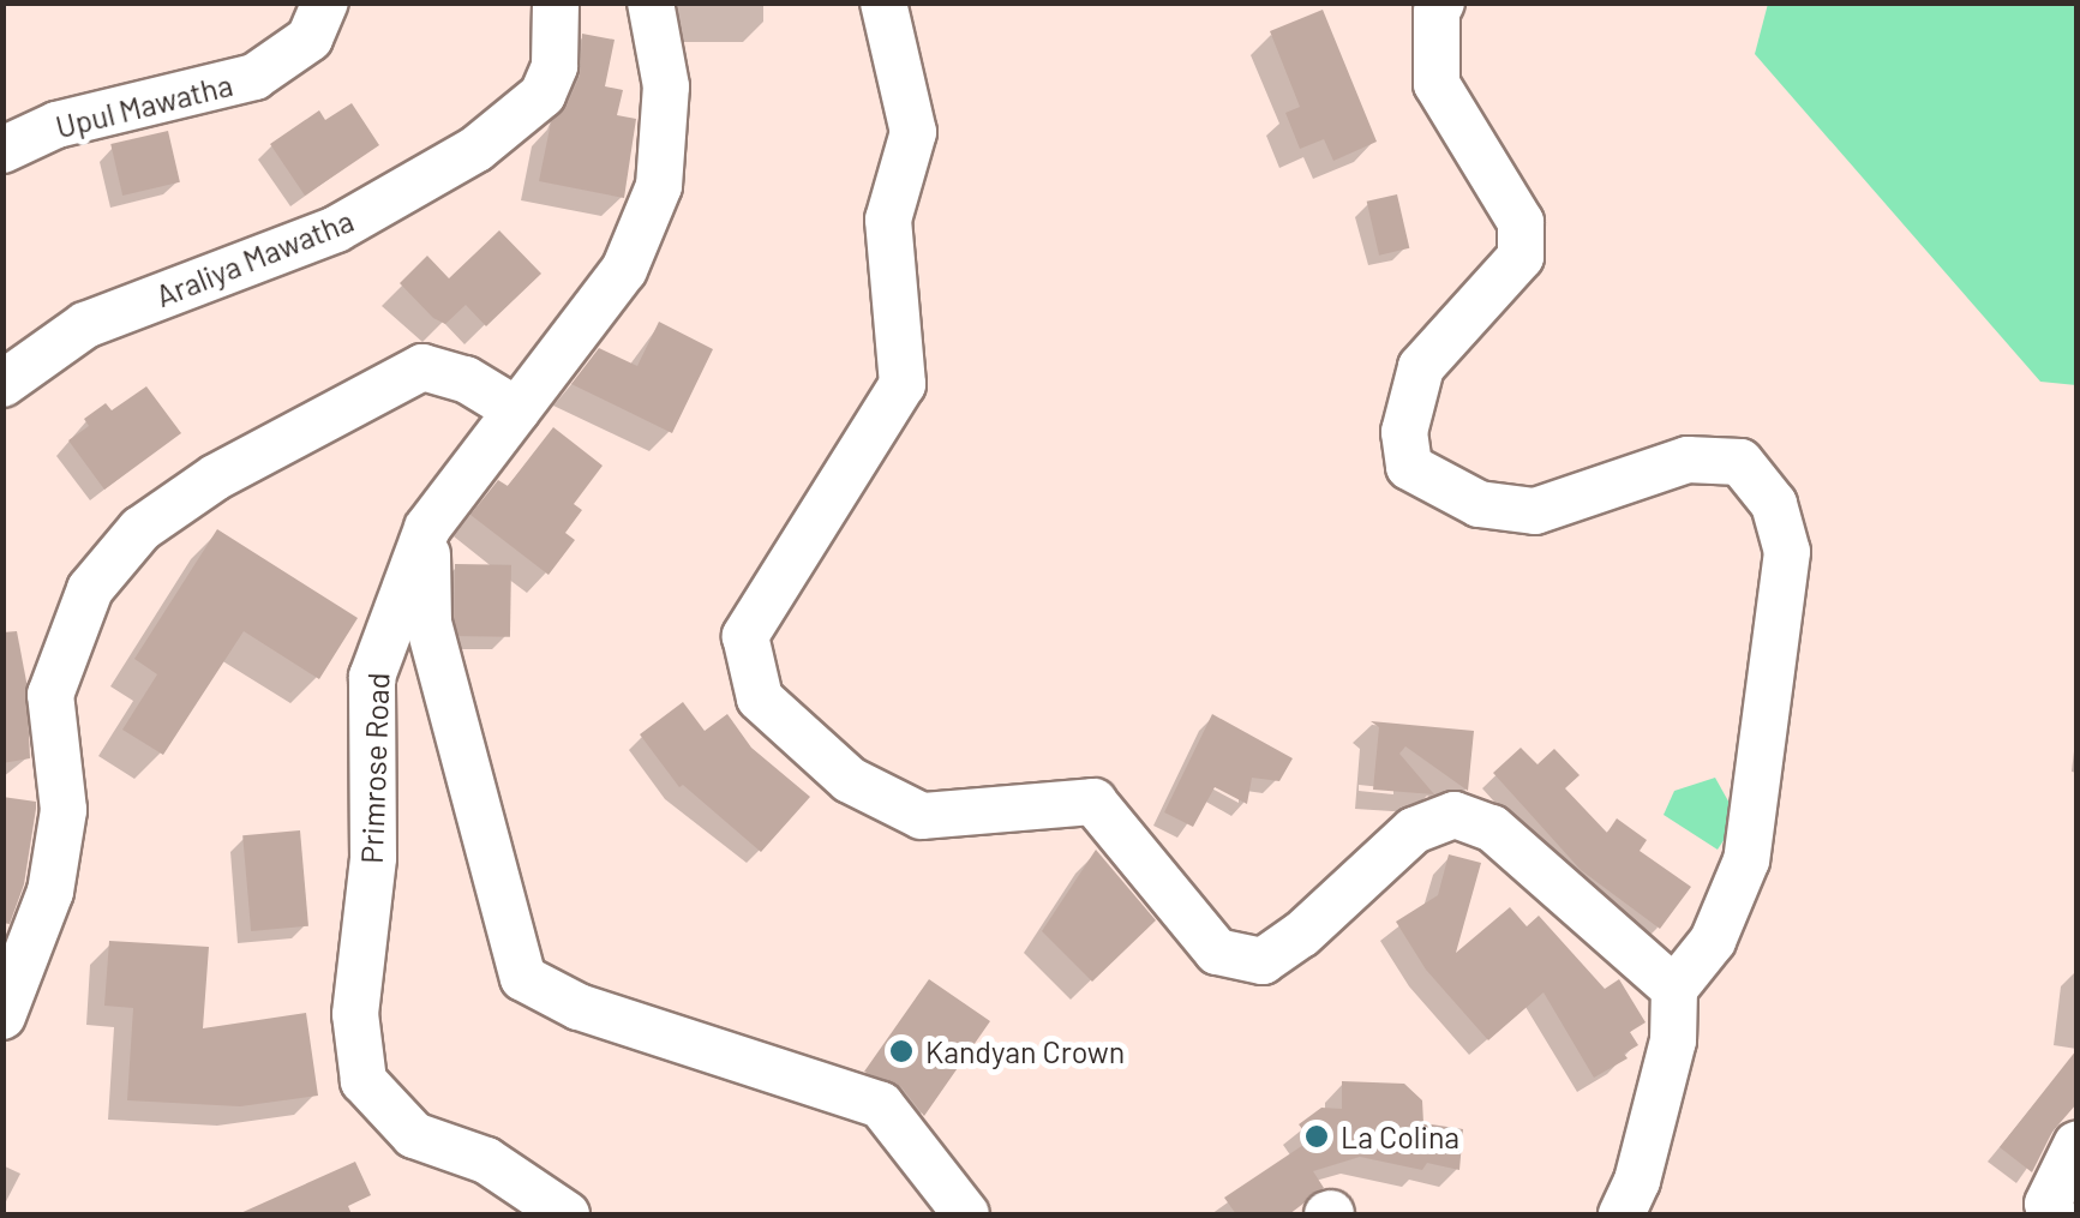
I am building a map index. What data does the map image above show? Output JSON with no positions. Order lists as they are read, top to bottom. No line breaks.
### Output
{"streets":{"street":["Upul Mawatha","Araliya Mawatha","Primrose Road"]},"places":["Kandyan Crown","La Colina"]}
